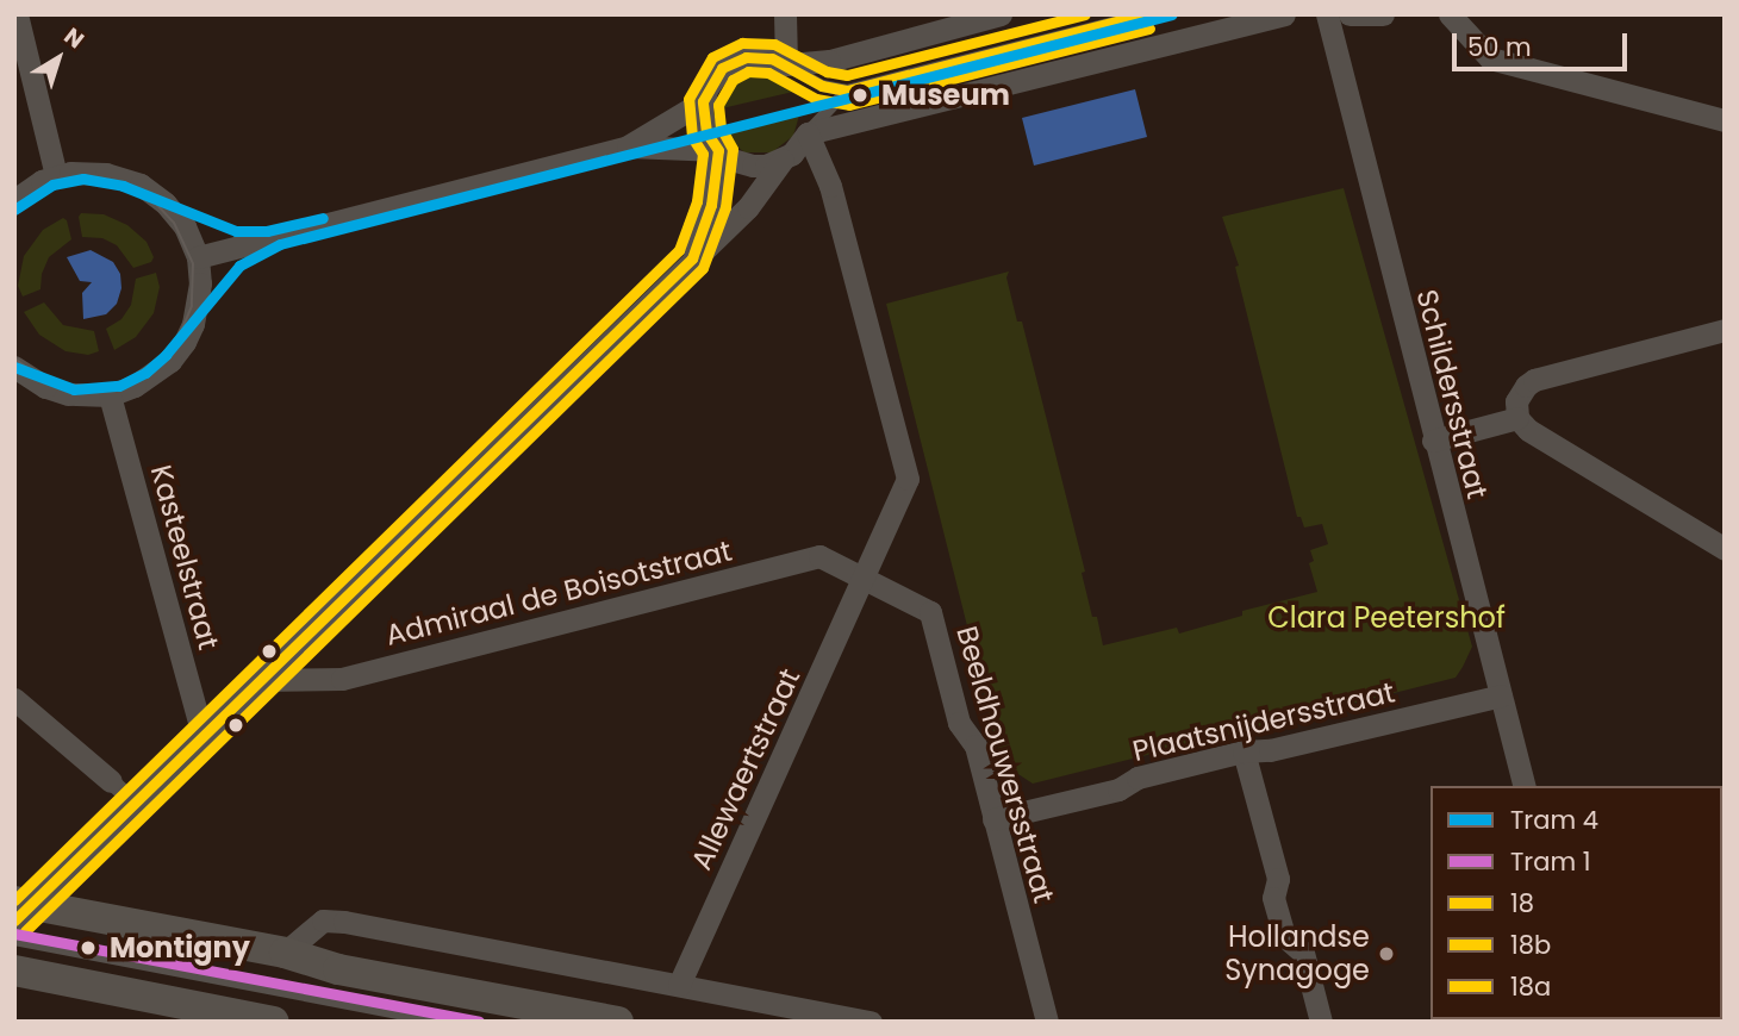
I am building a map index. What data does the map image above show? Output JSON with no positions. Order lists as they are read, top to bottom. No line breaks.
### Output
{"streets":{"street":["Schildersstraat","Kasteelstraat","Admiraal de Boisotstraat","Plaatsnijdersstraat","Beeldhouwersstraat","Allewaertstraat"]},"crossings":[["Schildersstraat","Plaatsnijdersstraat"],["Admiraal de Boisotstraat","Beeldhouwersstraat"],["Admiraal de Boisotstraat","Allewaertstraat"],["Plaatsnijdersstraat","Beeldhouwersstraat"],["Beeldhouwersstraat","Allewaertstraat"]],"parks":["Clara Peetershof"],"places":["Museum","Montigny","Hollandse Synagoge"],"lines":["tram line 4","transit line 18","transit line 18a","transit line 18b","tram line 1"],"legend":["Tram 4","Tram 1","18","18b","18a"],"scale_bar":"50 m","north":"top right"}
